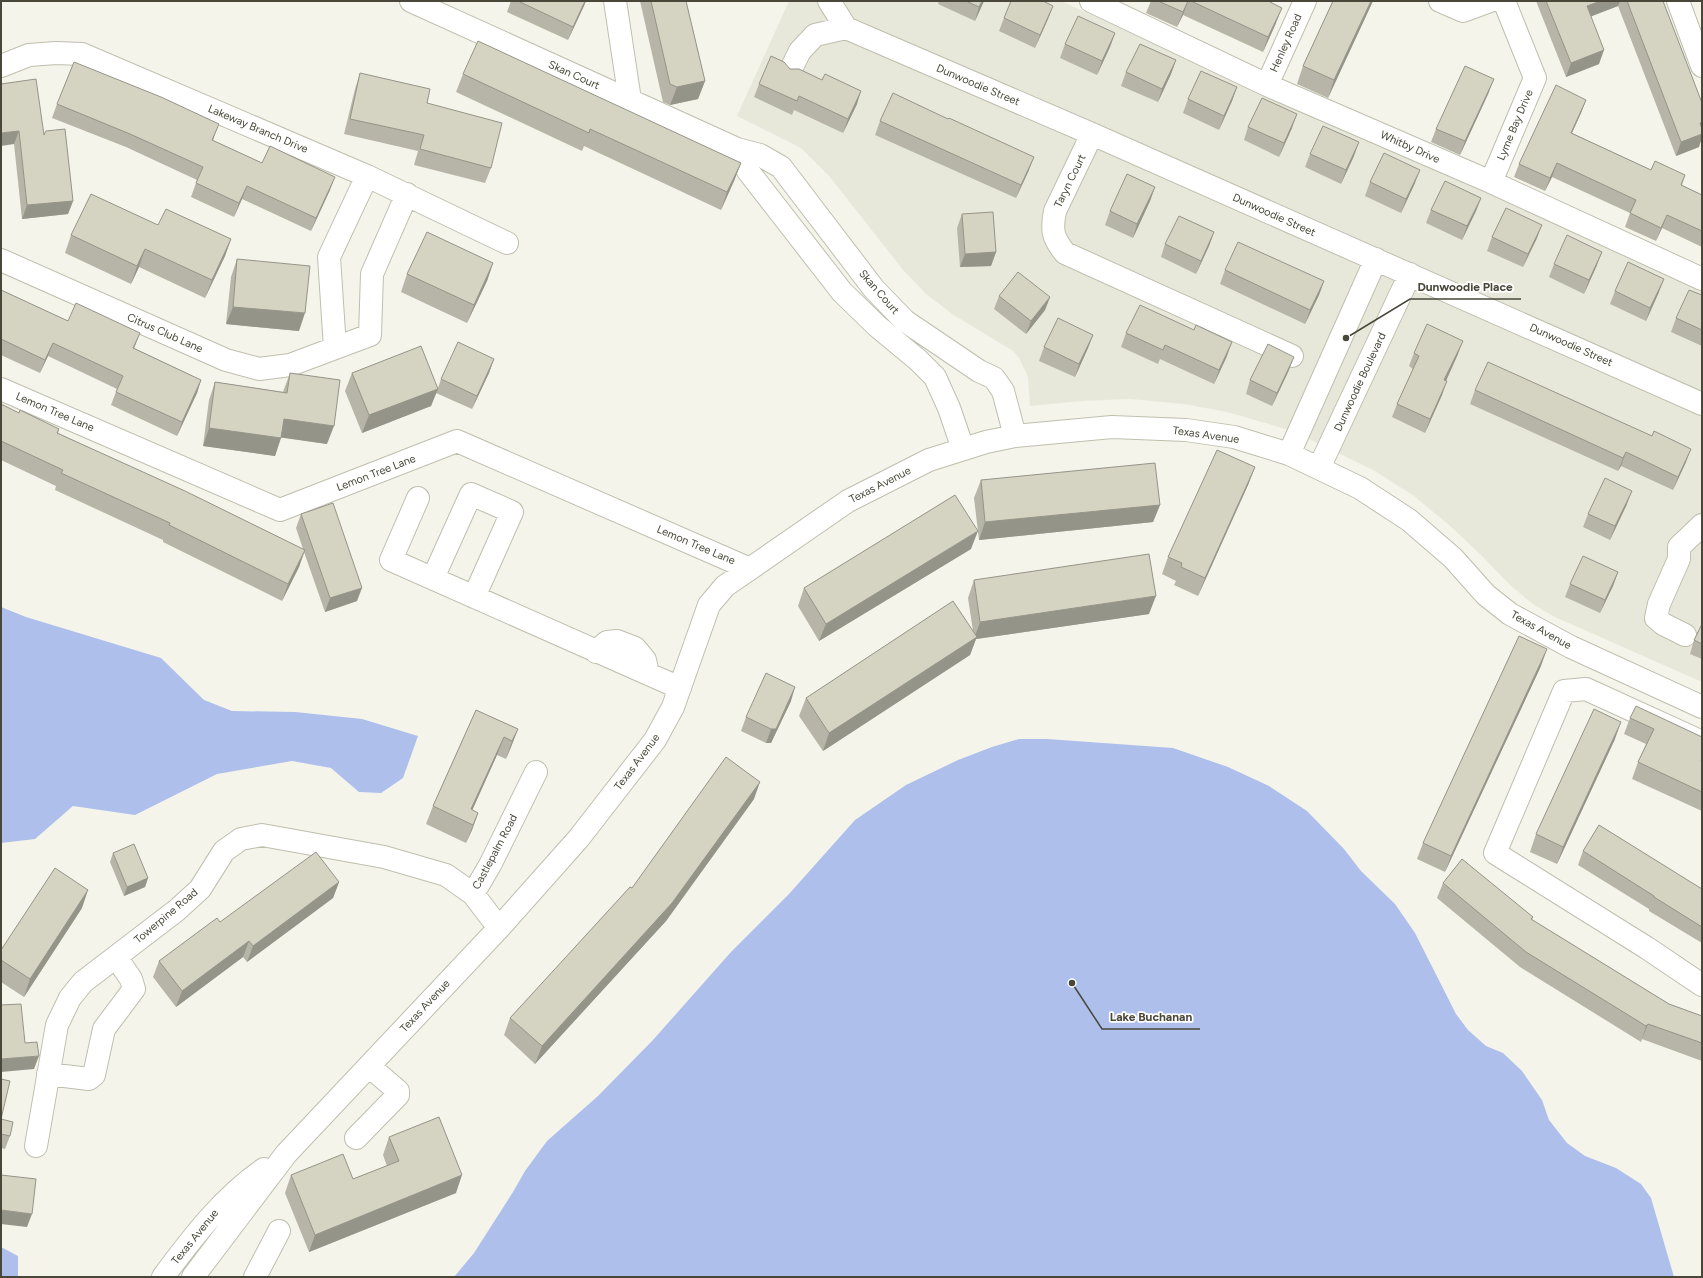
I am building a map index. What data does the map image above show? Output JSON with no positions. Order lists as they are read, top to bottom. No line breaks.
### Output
{"streets":{"street":["Henley Road","Skan Court","Dunwoodie Street","Lyme Bay Drive","Lakeway Branch Drive","Whitby Drive","Taryn Court","Citrus Club Lane","Dunwoodie Boulevard","Lemon Tree Lane","Texas Avenue","Castlepalm Road","Towerpine Road"]},"crossings":[["Henley Road","Whitby Drive"],["Skan Court","Texas Avenue"],["Dunwoodie Street","Taryn Court"],["Dunwoodie Street","Dunwoodie Boulevard"],["Lyme Bay Drive","Whitby Drive"],["Lakeway Branch Drive","Citrus Club Lane"],["Dunwoodie Boulevard","Texas Avenue"],["Lemon Tree Lane","Texas Avenue"],["Texas Avenue","Castlepalm Road"],["Castlepalm Road","Towerpine Road"]],"places":["Dunwoodie Place","Lake Buchanan"]}
